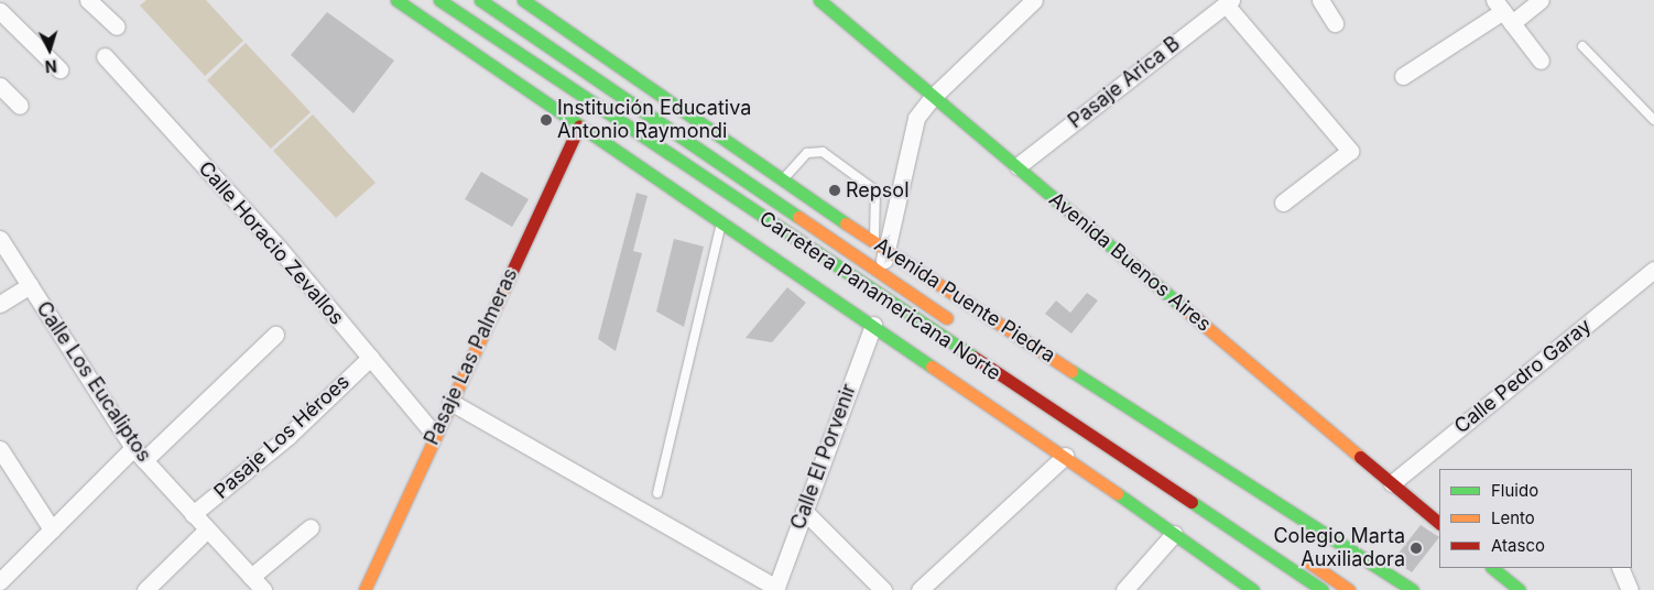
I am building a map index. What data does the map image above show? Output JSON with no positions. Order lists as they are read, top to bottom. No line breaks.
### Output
{"streets":{"main road":["Avenida Buenos Aires","Carretera Panamericana Norte","Avenida Puente Piedra","Pasaje Las Palmeras"],"street":["Pasaje Arica B","Calle Horacio Zevallos","Calle Pedro Garay","Calle Los Eucaliptos","Pasaje Los Héroes","Calle El Porvenir"]},"crossings":[["Pasaje Arica B","Avenida Buenos Aires"],["Calle Horacio Zevallos","Pasaje Las Palmeras"],["Calle Horacio Zevallos","Pasaje Los Héroes"],["Avenida Buenos Aires","Calle Pedro Garay"],["Calle Los Eucaliptos","Pasaje Los Héroes"]],"places":["Institución Educativa Antonio Raymondi","Repsol","Colegio Marta Auxiliadora"],"legend":["Fluido","Lento","Atasco"],"north":"bottom"}
